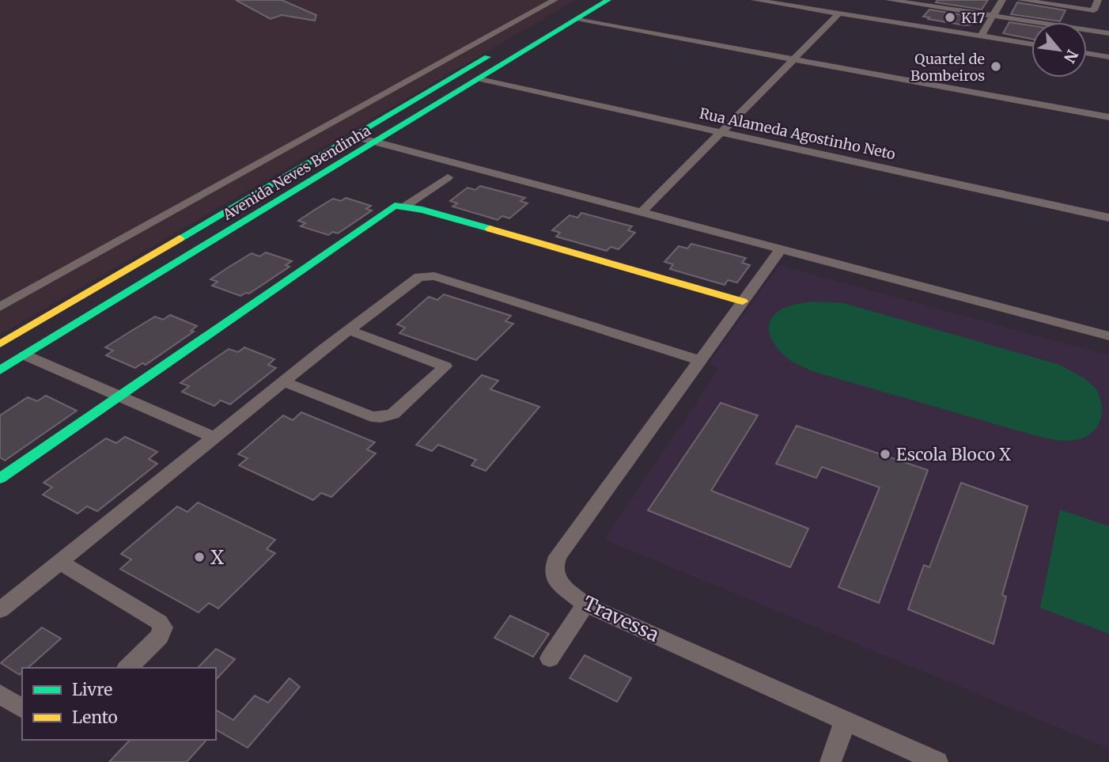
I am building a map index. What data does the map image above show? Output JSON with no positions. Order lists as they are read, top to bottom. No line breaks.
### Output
{"streets":{"street":["Rua Alameda Agostinho Neto","Avenida Neves Bendinha","Travessa"]},"crossings":[["Rua Alameda Agostinho Neto","Avenida Neves Bendinha"]],"places":["K17","Quartel de Bombeiros","Escola Bloco X","X"],"legend":["Livre","Lento"],"north":"bottom right"}
